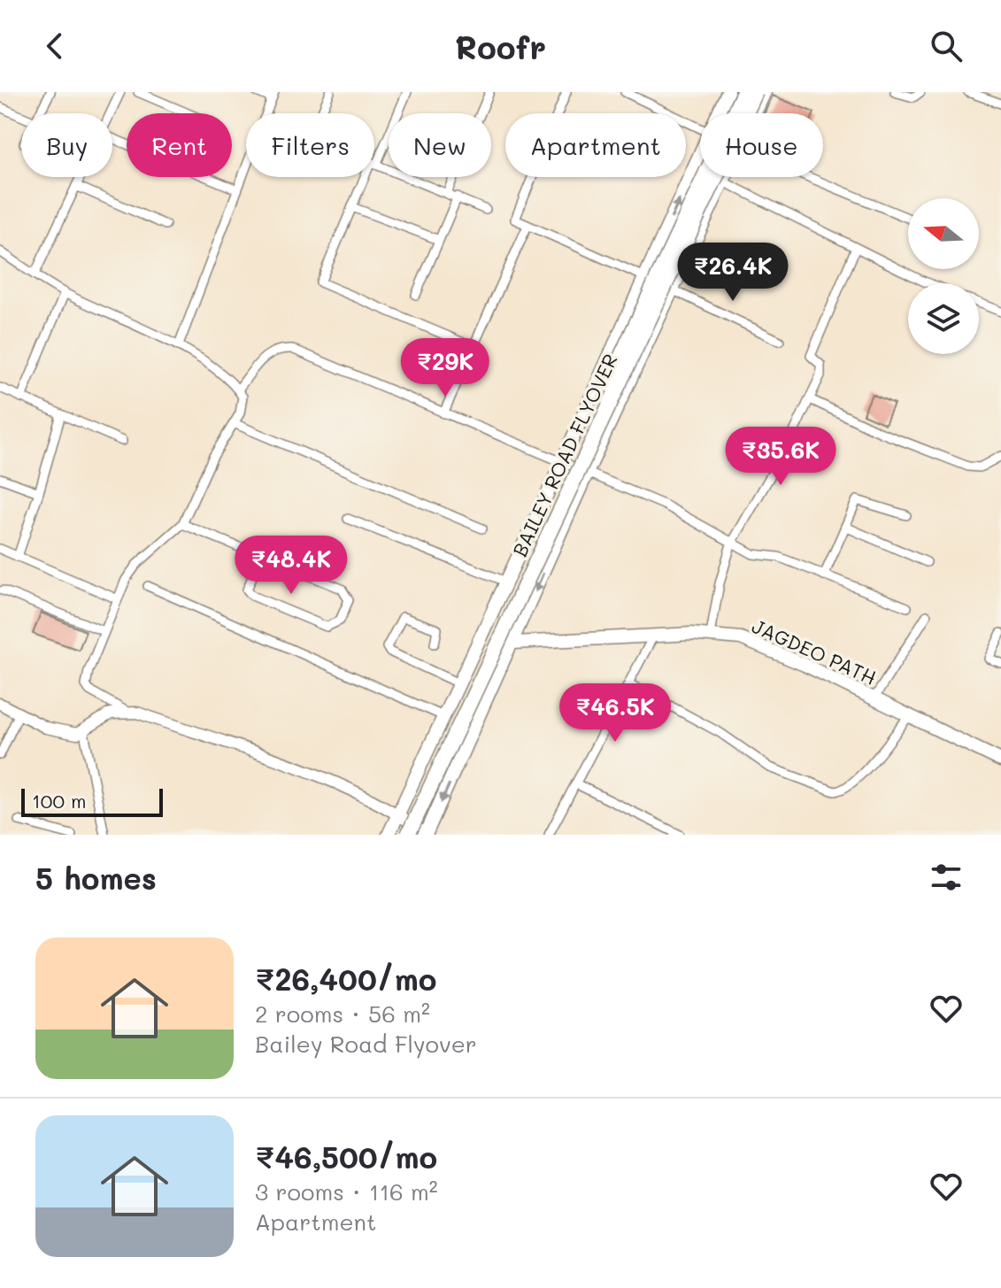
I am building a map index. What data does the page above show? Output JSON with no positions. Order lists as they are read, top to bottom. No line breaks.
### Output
{"streets":{"highway":["BAILEY ROAD FLYOVER"],"main road":["JAGDEO PATH"]},"scale_bar":"100 m","north":"left","page":{"header":"Roofr","chip":["Buy","Rent","Filters","New","Apartment","House"],"price":["₹26.4K","₹29K","₹35.6K","₹48.4K","₹46.5K"],"scale":"100 m","heading":"5 homes","list":[{"name":"₹26,400/mo","note":"2 rooms · 56 m² · Bailey Road Flyover"},{"name":"₹46,500/mo","note":"3 rooms · 116 m² · Apartment"}]}}
